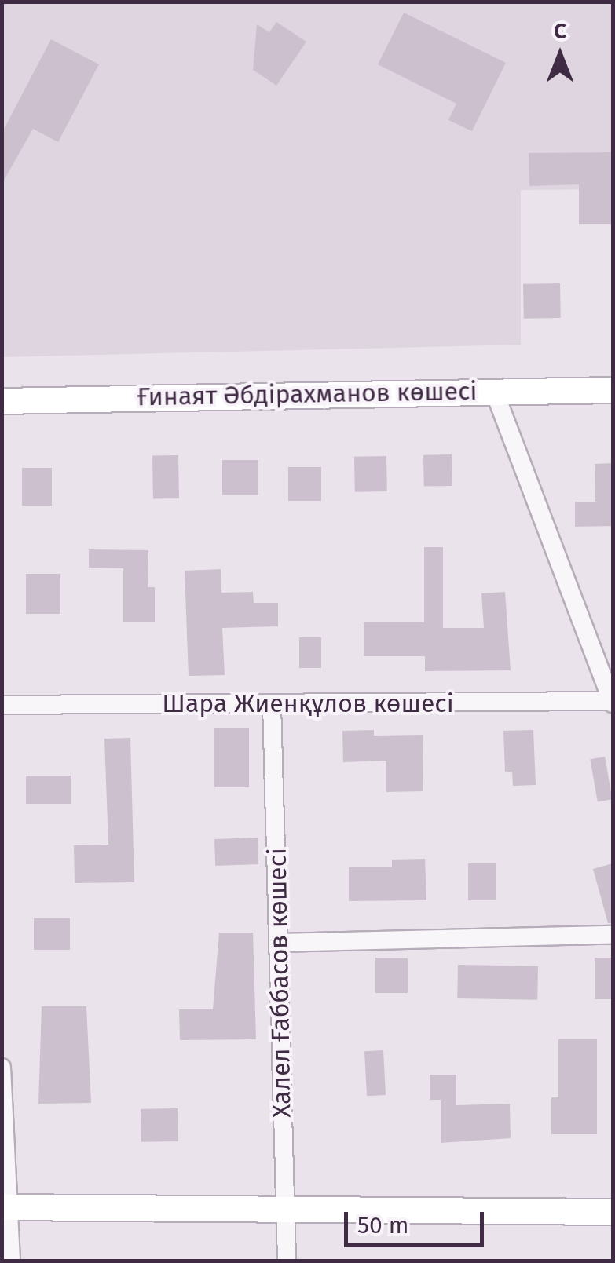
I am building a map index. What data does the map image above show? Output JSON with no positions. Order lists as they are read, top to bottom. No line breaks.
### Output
{"streets":{"street":["Ғинаят Әбдірахманов көшесі","Шара Жиенқұлов көшесі","Халел Ғаббасов көшесі"]},"crossings":[["Шара Жиенқұлов көшесі","Халел Ғаббасов көшесі"]],"scale_bar":"50 m","north":"top"}
